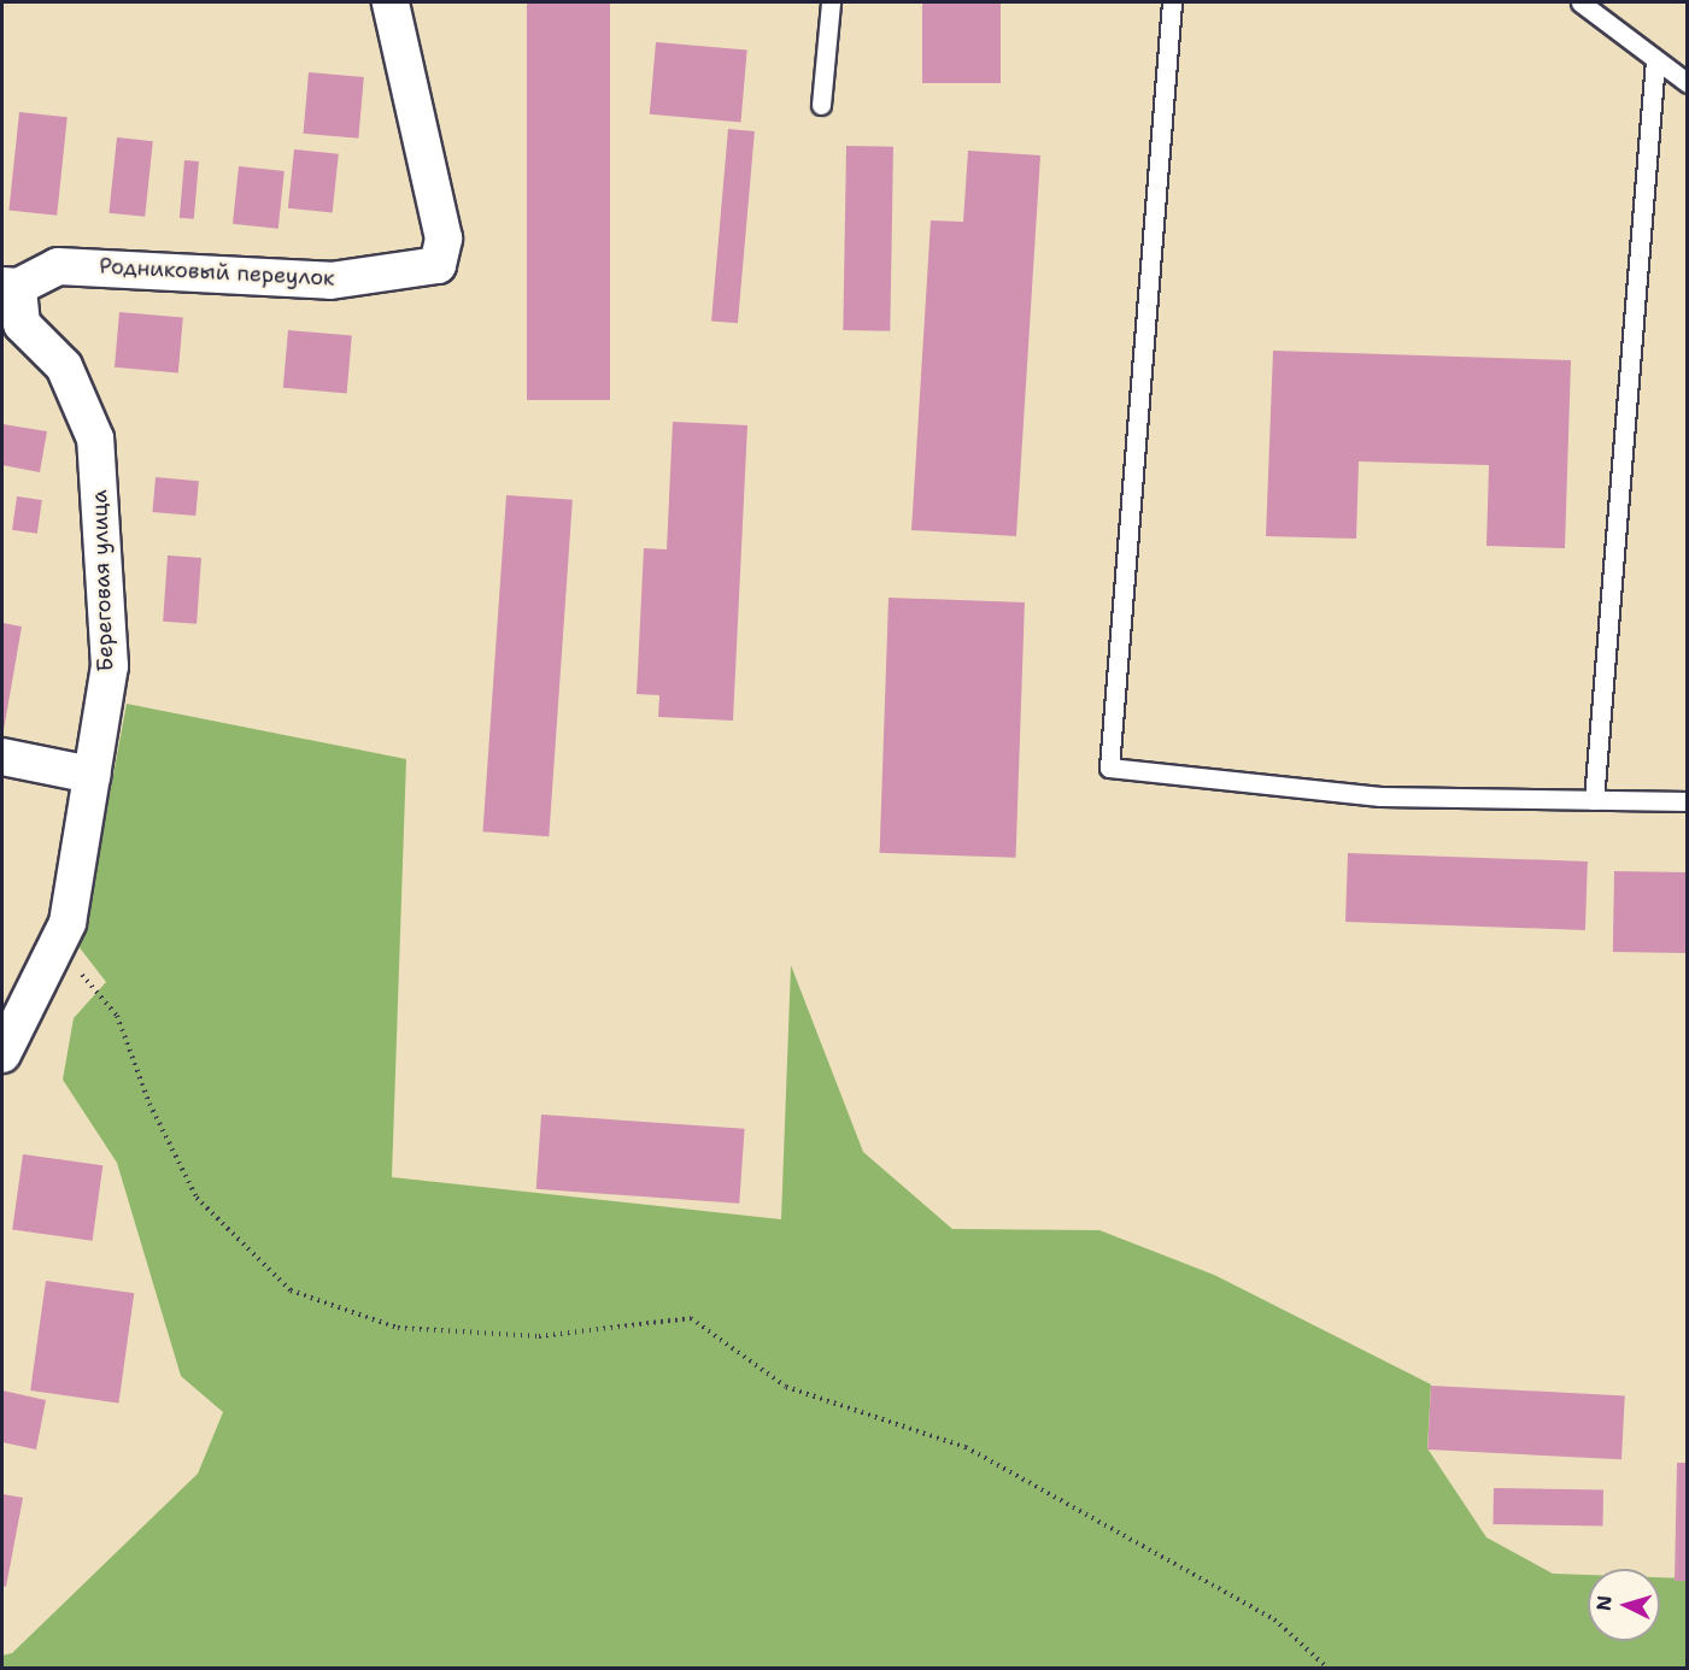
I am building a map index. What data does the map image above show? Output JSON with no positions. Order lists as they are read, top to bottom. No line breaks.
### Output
{"streets":{"street":["Родниковый переулок","Береговая улица"]},"crossings":[["Родниковый переулок","Береговая улица"]],"north":"left"}
